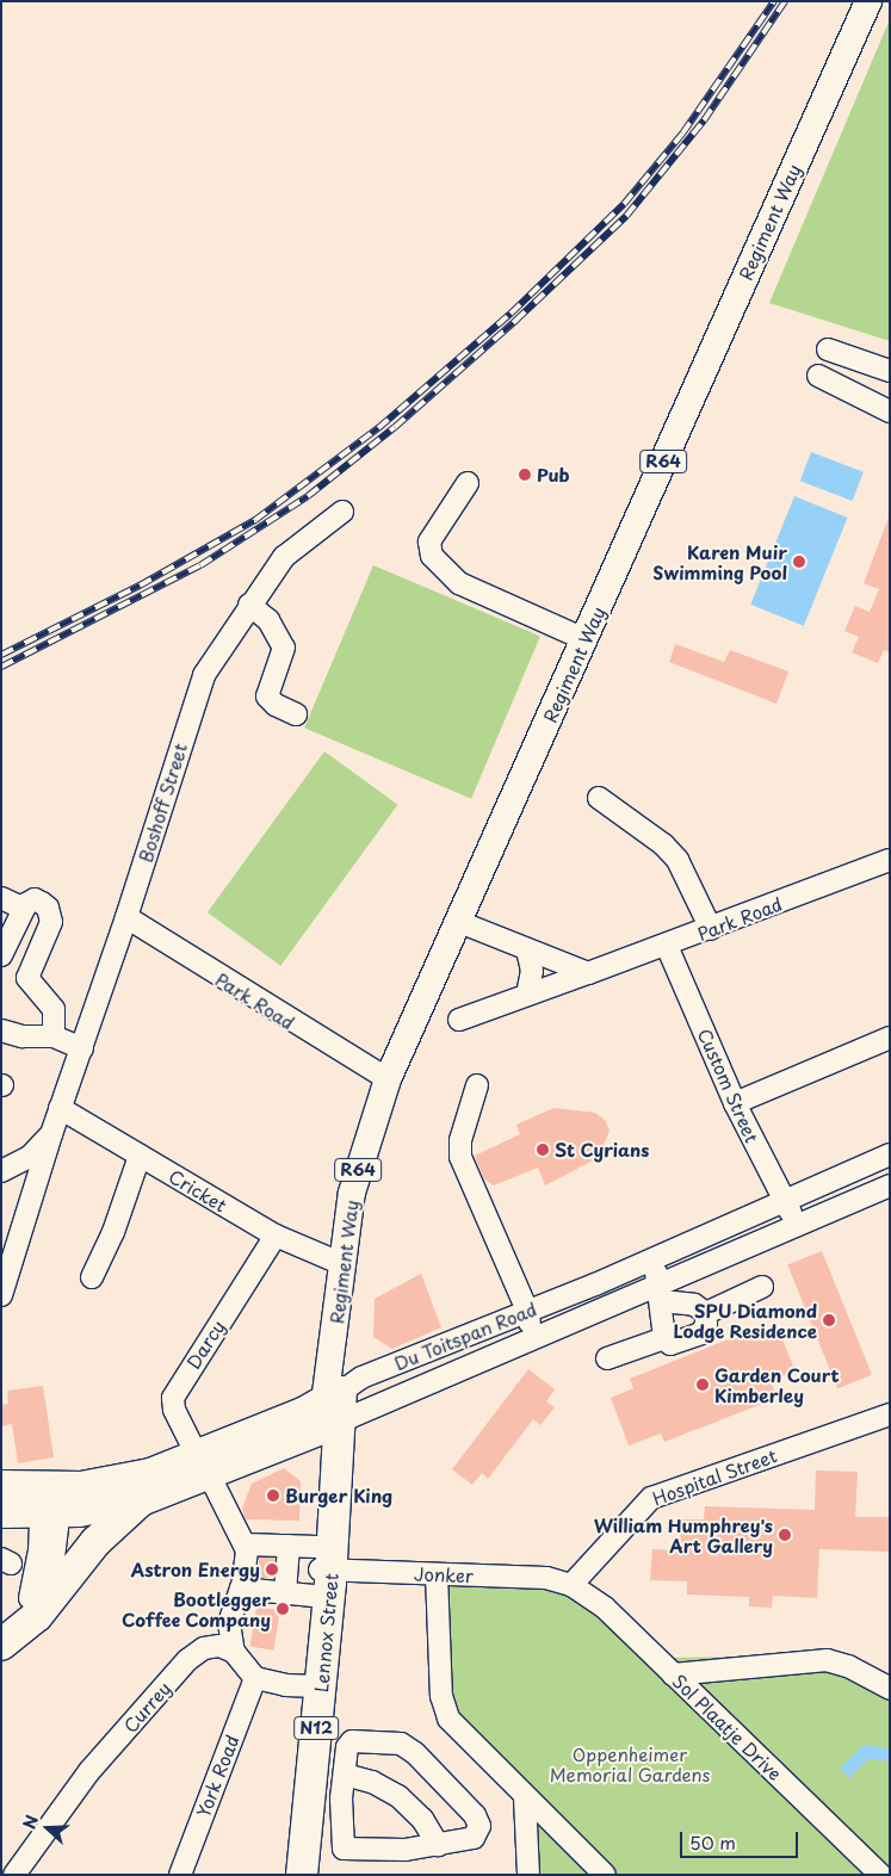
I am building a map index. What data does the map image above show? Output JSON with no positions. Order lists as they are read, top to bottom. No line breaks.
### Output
{"streets":{"highway":["Du Toitspan Road","Lennox Street","N12"],"main road":["Regiment Way","R64"],"street":["Boshoff Street","Park Road","Custom Street","Cricket","Darcy","Hospital Street","Jonker","Currey","Sol Plaatje Drive","York Road"]},"crossings":[["Regiment Way","Park Road"],["Regiment Way","Cricket"],["Regiment Way","Du Toitspan Road"],["Regiment Way","Lennox Street"],["Boshoff Street","Park Road"],["Boshoff Street","Cricket"],["Park Road","Custom Street"],["Custom Street","Du Toitspan Road"],["Cricket","Darcy"],["Du Toitspan Road","Darcy"],["Du Toitspan Road","Lennox Street"],["Hospital Street","Jonker"],["Hospital Street","Sol Plaatje Drive"],["Jonker","Lennox Street"],["Jonker","Sol Plaatje Drive"]],"parks":["Oppenheimer Memorial Gardens"],"places":["Pub","Karen Muir Swimming Pool","St Cyrians","SPU Diamond Lodge Residence","Garden Court Kimberley","Burger King","William Humphrey's Art Gallery","Astron Energy","Bootlegger Coffee Company"],"scale_bar":"50 m","north":"left"}
